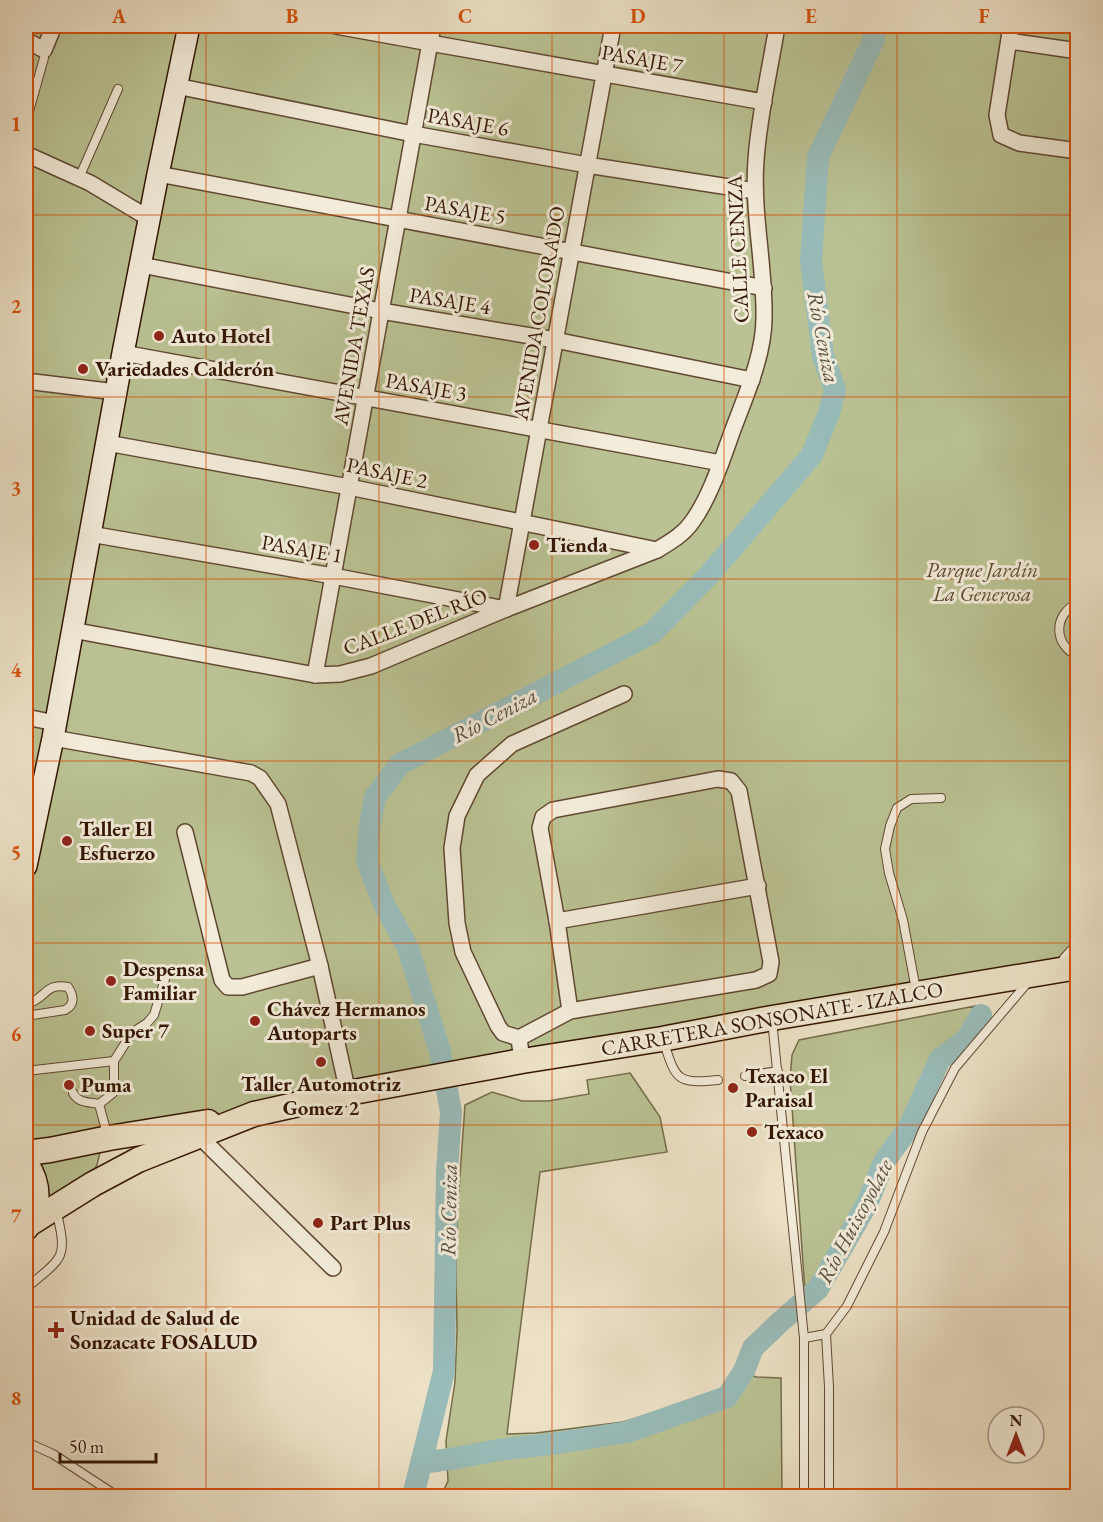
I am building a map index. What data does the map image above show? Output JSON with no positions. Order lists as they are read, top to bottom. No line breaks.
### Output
{"streets":{"main road":["CARRETERA SONSONATE - IZALCO"],"street":["PASAJE 7","PASAJE 6","PASAJE 5","CALLE CENIZA","PASAJE 4","AVENIDA COLORADO","AVENIDA TEXAS","PASAJE 3","PASAJE 2","PASAJE 1","CALLE DEL RÍO"]},"crossings":[["PASAJE 7","CALLE CENIZA"],["PASAJE 7","AVENIDA COLORADO"],["PASAJE 7","AVENIDA TEXAS"],["PASAJE 6","CALLE CENIZA"],["PASAJE 6","AVENIDA COLORADO"],["PASAJE 6","AVENIDA TEXAS"],["PASAJE 5","CALLE CENIZA"],["PASAJE 5","AVENIDA COLORADO"],["PASAJE 5","AVENIDA TEXAS"],["CALLE CENIZA","PASAJE 4"],["CALLE CENIZA","PASAJE 3"],["CALLE CENIZA","PASAJE 2"],["CALLE CENIZA","CALLE DEL RÍO"],["PASAJE 4","AVENIDA COLORADO"],["PASAJE 4","AVENIDA TEXAS"],["AVENIDA COLORADO","PASAJE 3"],["AVENIDA COLORADO","PASAJE 2"],["AVENIDA COLORADO","PASAJE 1"],["AVENIDA COLORADO","CALLE DEL RÍO"],["AVENIDA TEXAS","PASAJE 3"],["AVENIDA TEXAS","PASAJE 2"],["AVENIDA TEXAS","PASAJE 1"],["AVENIDA TEXAS","CALLE DEL RÍO"],["PASAJE 2","CALLE DEL RÍO"],["PASAJE 1","CALLE DEL RÍO"]],"water":["Río Ceniza","Río Huiscoyolate"],"parks":["Parque Jardín La Generosa"],"places":{"other":["Auto Hotel","Variedades Calderón","Tienda","Taller El Esfuerzo","Despensa Familiar","Chávez Hermanos Autoparts","Super 7","Taller Automotriz Gomez 2","Puma","Texaco El Paraisal","Texaco","Part Plus"],"health":["Unidad de Salud de Sonzacate FOSALUD"]},"scale_bar":"50 m","north":"top","grid":{"columns":["A","B","C","D","E","F"],"rows":["1","2","3","4","5","6","7","8"]}}
